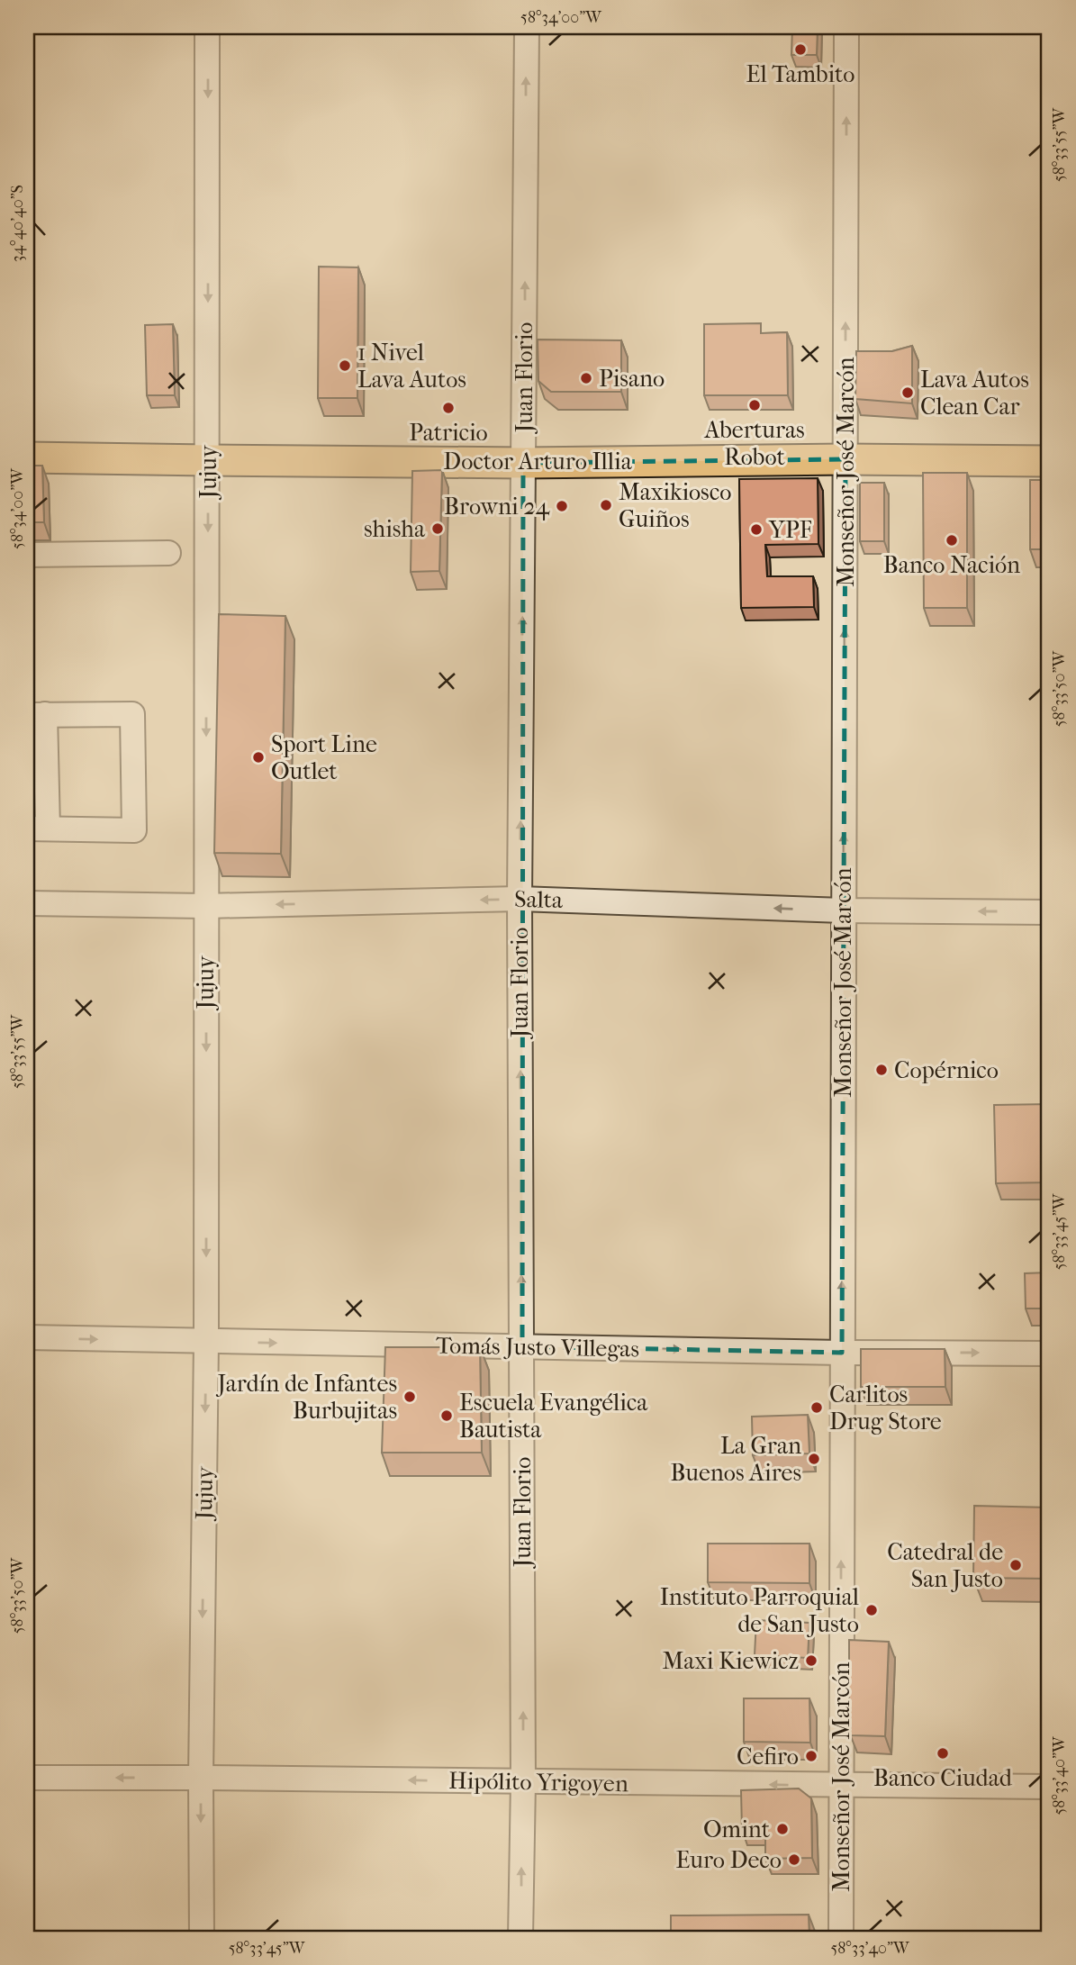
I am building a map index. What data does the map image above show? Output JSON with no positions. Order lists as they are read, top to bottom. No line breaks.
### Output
{"streets":{"main road":["Doctor Arturo Illia"],"street":["Juan Florio","Jujuy","Monseñor José Marcón","Salta","Tomás Justo Villegas","Hipólito Yrigoyen"]},"crossings":[["Juan Florio","Doctor Arturo Illia"],["Juan Florio","Salta"],["Juan Florio","Tomás Justo Villegas"],["Juan Florio","Hipólito Yrigoyen"],["Doctor Arturo Illia","Jujuy"],["Doctor Arturo Illia","Monseñor José Marcón"],["Jujuy","Salta"],["Jujuy","Tomás Justo Villegas"],["Jujuy","Hipólito Yrigoyen"],["Monseñor José Marcón","Salta"],["Monseñor José Marcón","Tomás Justo Villegas"],["Monseñor José Marcón","Hipólito Yrigoyen"]],"one_way":["Juan Florio","Jujuy","Monseñor José Marcón","Salta","Tomás Justo Villegas","Hipólito Yrigoyen"],"places":["El Tambito","1 Nivel Lava Autos","Pisano","Lava Autos Clean Car","Aberturas Robot","Patricio","Maxikiosco Guiños","Browni 24","shisha","YPF","Banco Nación","Sport Line Outlet","Copérnico","Jardín de Infantes Burbujitas","Carlitos Drug Store","Escuela Evangélica Bautista","La Gran Buenos Aires","Catedral de San Justo","Instituto Parroquial de San Justo","Maxi Kiewicz","Banco Ciudad","Cefiro","Omint","Euro Deco"],"coordinates":["58°34'00\"W","58°33'55\"W","34°40'40\"S","58°33'50\"W","58°33'45\"W","58°33'40\"W"]}
